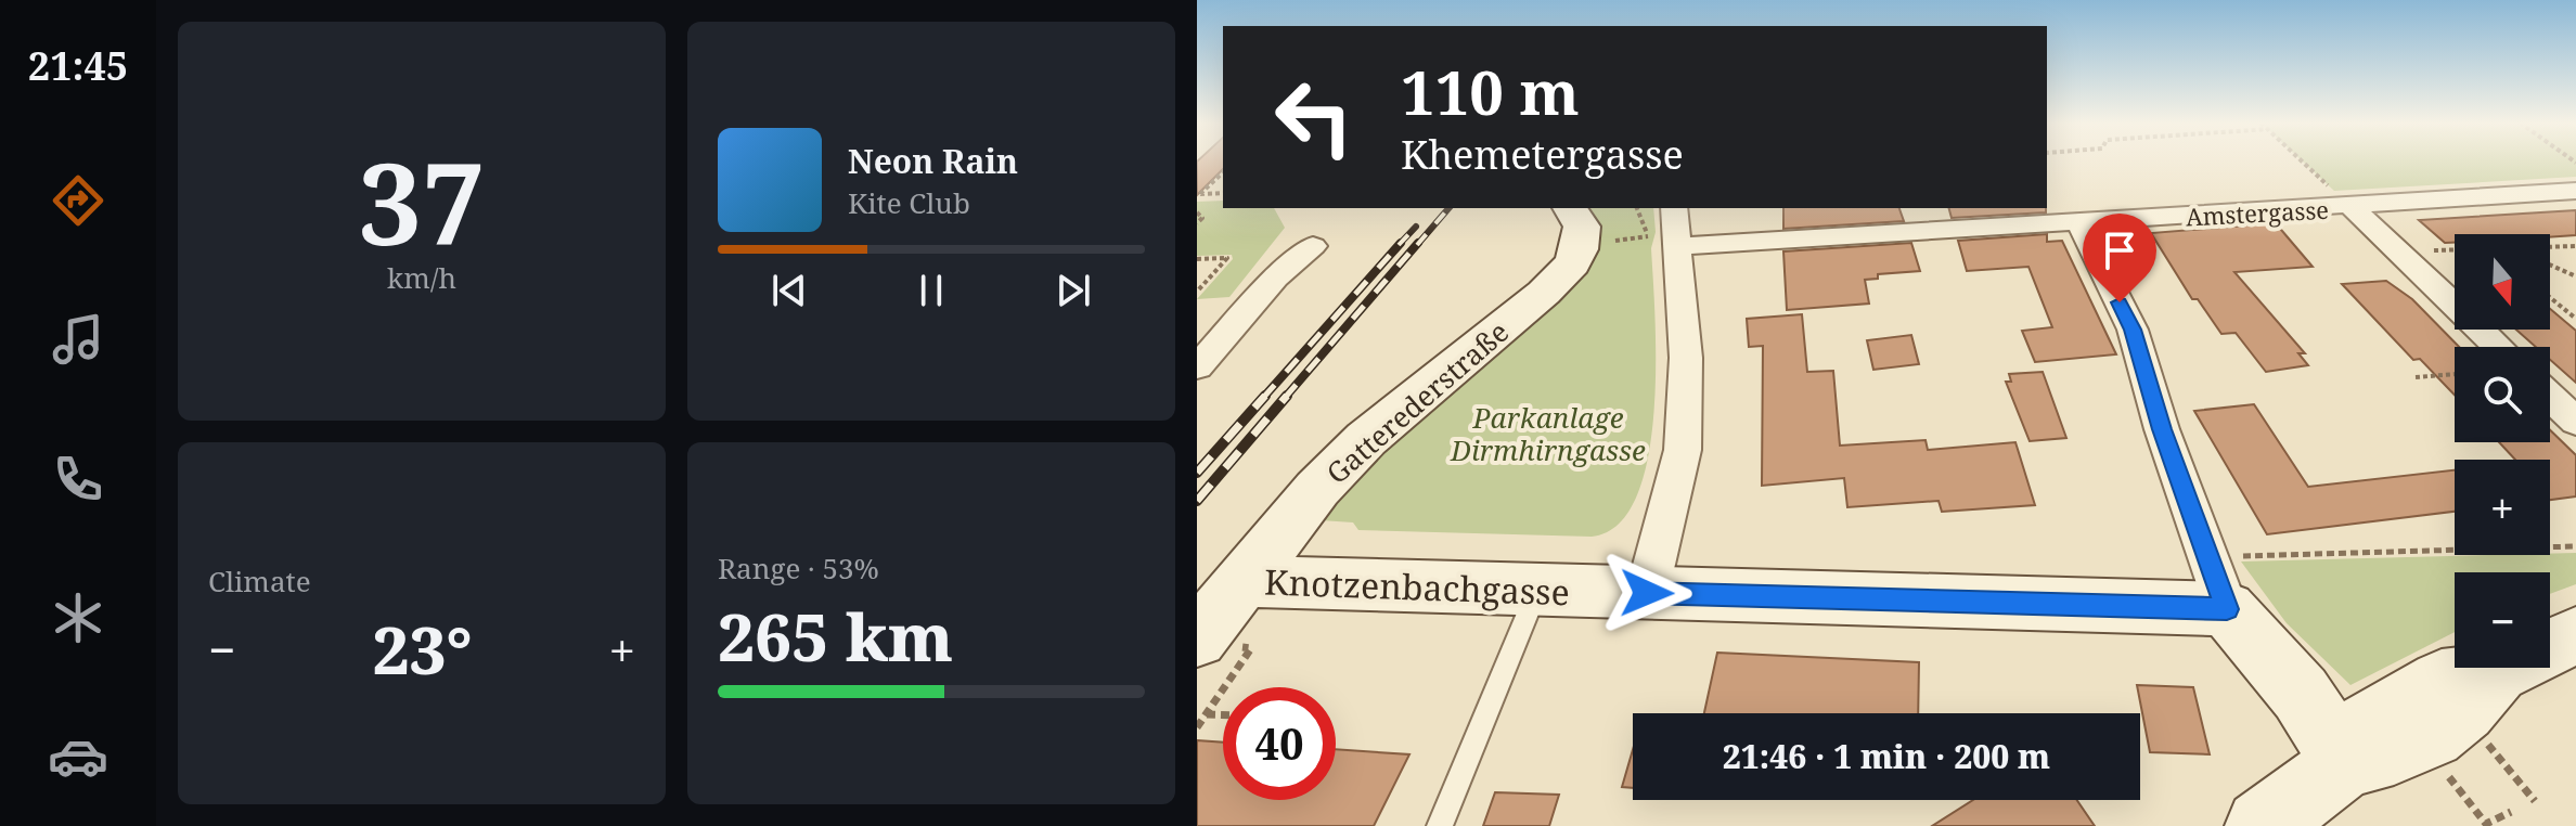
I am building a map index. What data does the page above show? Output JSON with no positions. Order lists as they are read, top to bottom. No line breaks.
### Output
{"streets":{"street":["Amstergasse","Gatterederstraße","Knotzenbachgasse"]},"crossings":[["Gatterederstraße","Knotzenbachgasse"]],"parks":["Parkanlage Dirmhirngasse"],"north":"bottom","page":{"tabs":"21:45","tile":[["37","km/h"],"Climate",["Range · 53%","265 km"]],"turn":["110 m","Khemetergasse"],"song":["Neon Rain","Kite Club"],"map_buttons":["+","−"],"heat":["−","23°","+"],"limit":"40","trip":"21:46 · 1 min · 200 m"}}
